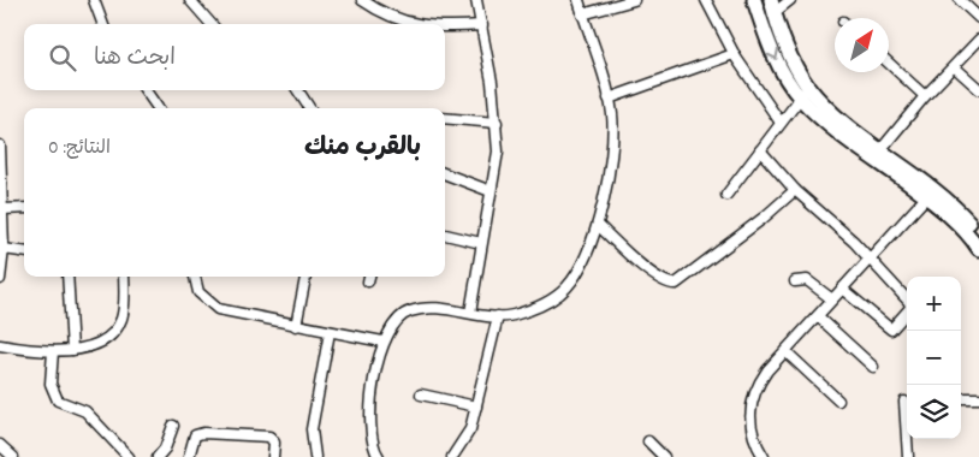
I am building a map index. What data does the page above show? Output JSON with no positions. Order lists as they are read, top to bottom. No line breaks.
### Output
{"north":"top right","page":{"search":"ابحث هنا","heading":["بالقرب منك","النتائج: 0"],"map_buttons":["+","−"]}}
